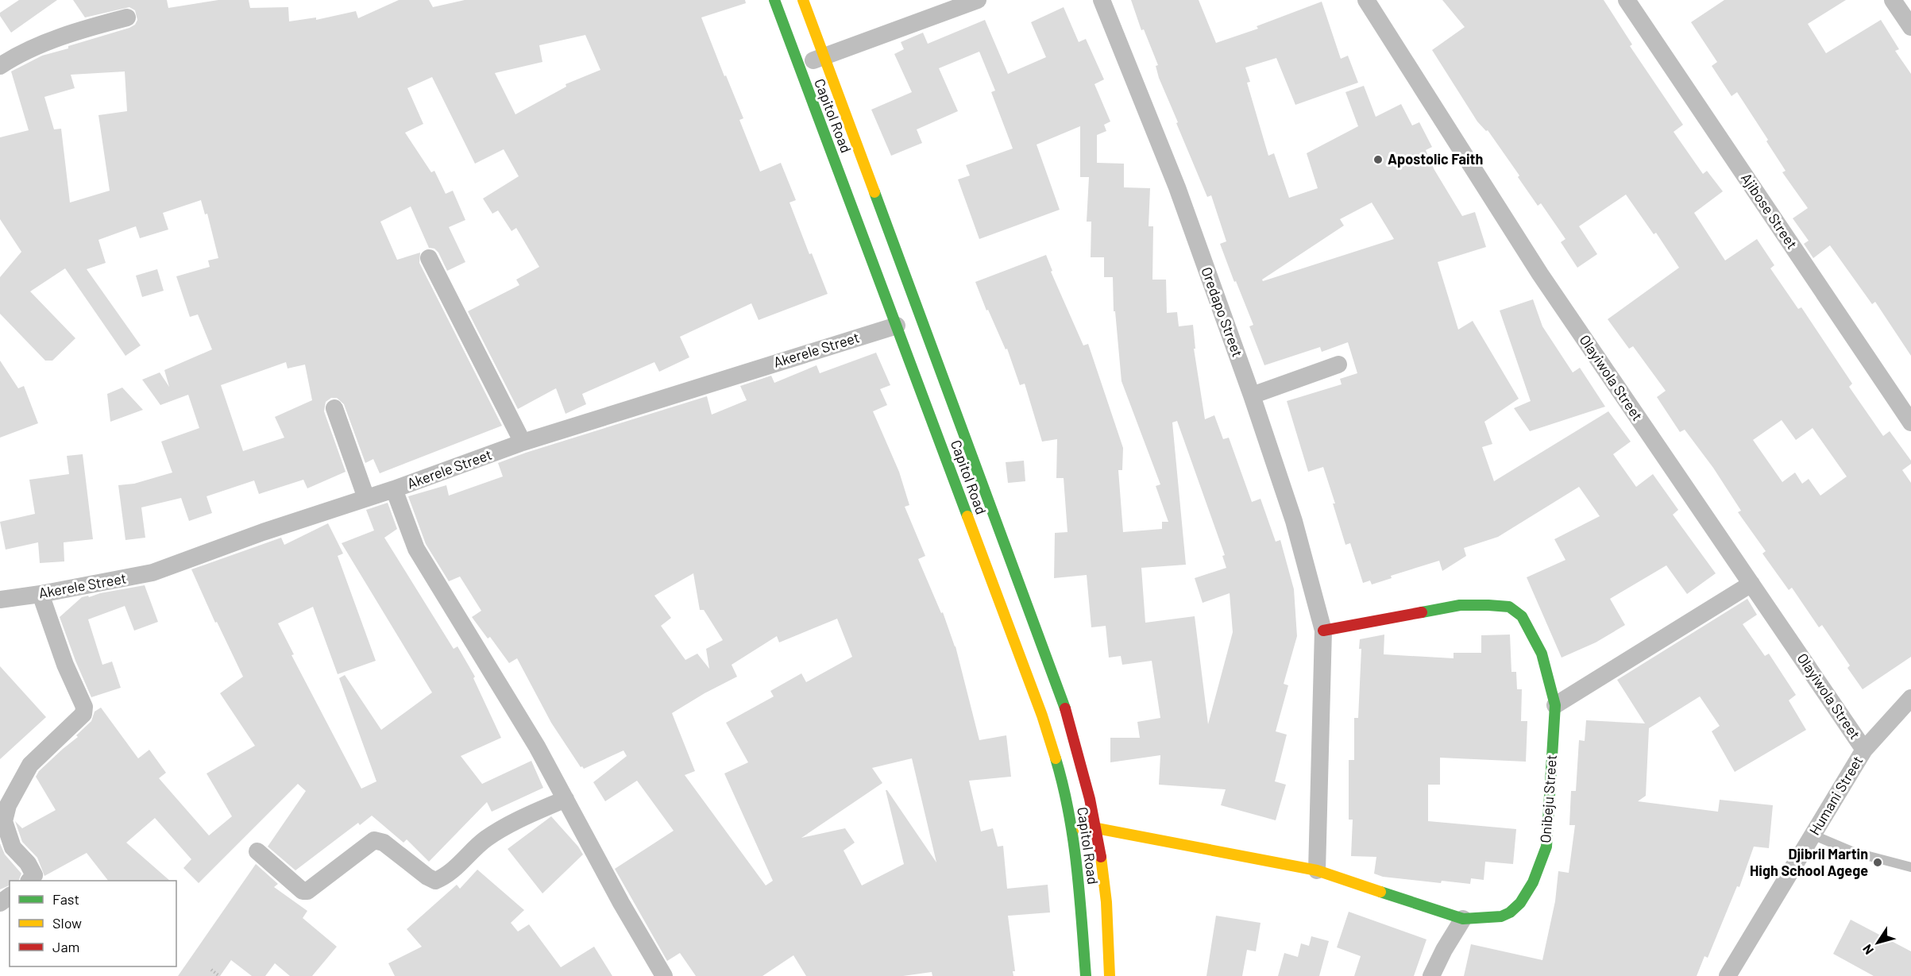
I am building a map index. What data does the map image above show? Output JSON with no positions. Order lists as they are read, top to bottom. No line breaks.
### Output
{"streets":{"main road":["Capitol Road","Onibeju Street"],"street":["Ajibose Street","Oredapo Street","Akerele Street","Olayiwola Street","Humani Street"]},"crossings":[["Capitol Road","Akerele Street"],["Oredapo Street","Onibeju Street"],["Olayiwola Street","Humani Street"]],"places":["Apostolic Faith","Djibril Martin High School Agege"],"legend":["Fast","Slow","Jam"],"north":"bottom left"}
